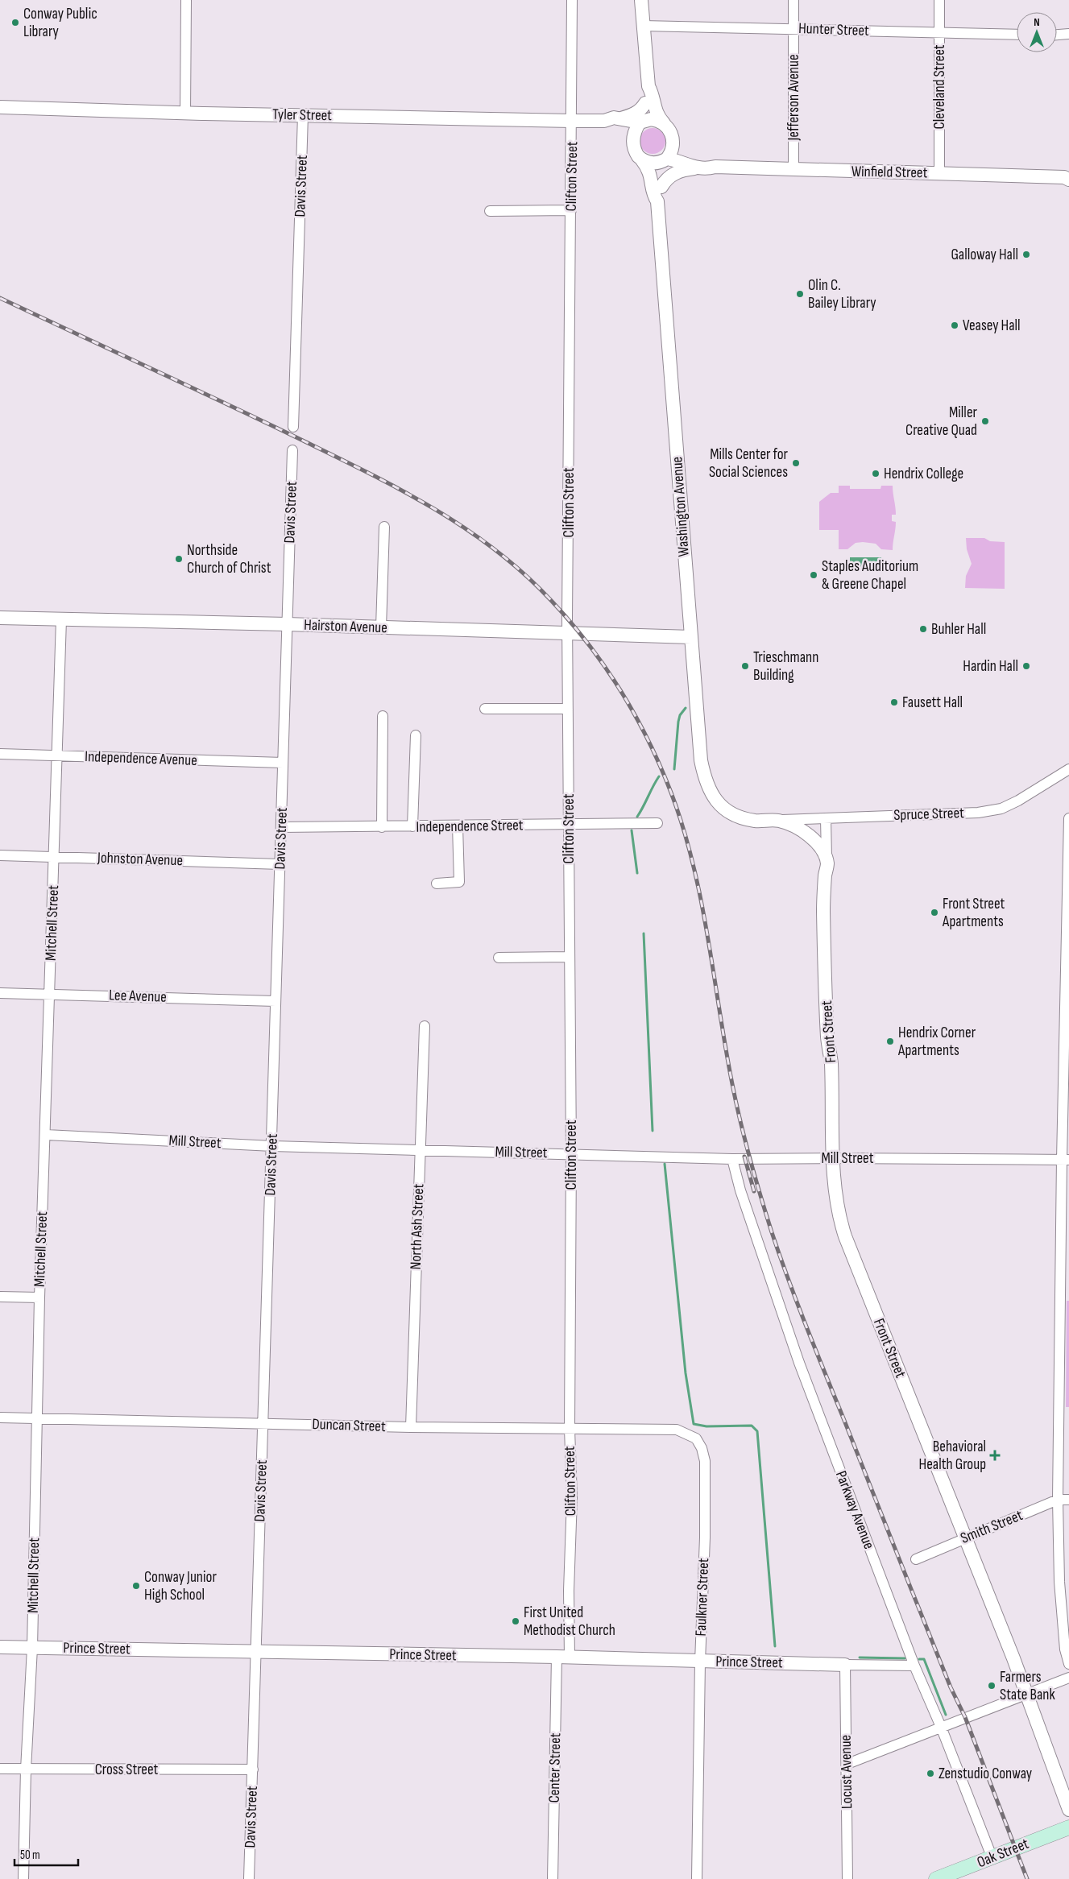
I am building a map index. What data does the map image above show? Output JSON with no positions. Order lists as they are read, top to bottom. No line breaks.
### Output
{"streets":{"main road":["Oak Street"],"street":["Hunter Street","Cleveland Street","Jefferson Avenue","Tyler Street","Winfield Street","Clifton Street","Davis Street","Washington Avenue","Hairston Avenue","Independence Avenue","Spruce Street","Independence Street","Johnston Avenue","Mitchell Street","Lee Avenue","Front Street","Mill Street","North Ash Street","Duncan Street","Parkway Avenue","Smith Street","Faulkner Street","Prince Street","Center Street","Cross Street","Locust Avenue"]},"crossings":[["Hunter Street","Cleveland Street"],["Hunter Street","Jefferson Avenue"],["Cleveland Street","Winfield Street"],["Jefferson Avenue","Winfield Street"],["Tyler Street","Winfield Street"],["Tyler Street","Clifton Street"],["Tyler Street","Davis Street"],["Tyler Street","Washington Avenue"],["Winfield Street","Washington Avenue"],["Clifton Street","Hairston Avenue"],["Clifton Street","Independence Street"],["Clifton Street","Mill Street"],["Clifton Street","Duncan Street"],["Clifton Street","Prince Street"],["Clifton Street","Center Street"],["Davis Street","Hairston Avenue"],["Davis Street","Independence Avenue"],["Davis Street","Independence Street"],["Davis Street","Johnston Avenue"],["Davis Street","Lee Avenue"],["Davis Street","Mill Street"],["Davis Street","Duncan Street"],["Davis Street","Prince Street"],["Davis Street","Cross Street"],["Washington Avenue","Hairston Avenue"],["Washington Avenue","Spruce Street"],["Hairston Avenue","Mitchell Street"],["Independence Avenue","Mitchell Street"],["Spruce Street","Front Street"],["Johnston Avenue","Mitchell Street"],["Mitchell Street","Lee Avenue"],["Mitchell Street","Mill Street"],["Mitchell Street","Duncan Street"],["Mitchell Street","Prince Street"],["Mitchell Street","Cross Street"],["Front Street","Mill Street"],["Front Street","Smith Street"],["Mill Street","North Ash Street"],["Mill Street","Parkway Avenue"],["North Ash Street","Duncan Street"],["Duncan Street","Faulkner Street"],["Parkway Avenue","Oak Street"],["Faulkner Street","Prince Street"],["Prince Street","Center Street"],["Prince Street","Locust Avenue"]],"places":{"other":["Conway Public Library","Galloway Hall","Olin C. Bailey Library","Veasey Hall","Miller Creative Quad","Mills Center for Social Sciences","Hendrix College","Northside Church of Christ","Staples Auditorium & Greene Chapel","Buhler Hall","Trieschmann Building","Hardin Hall","Fausett Hall","Front Street Apartments","Hendrix Corner Apartments","Conway Junior High School","First United Methodist Church","Farmers State Bank","Zenstudio Conway"],"health":["Behavioral Health Group"]},"scale_bar":"50 m","north":"top"}
